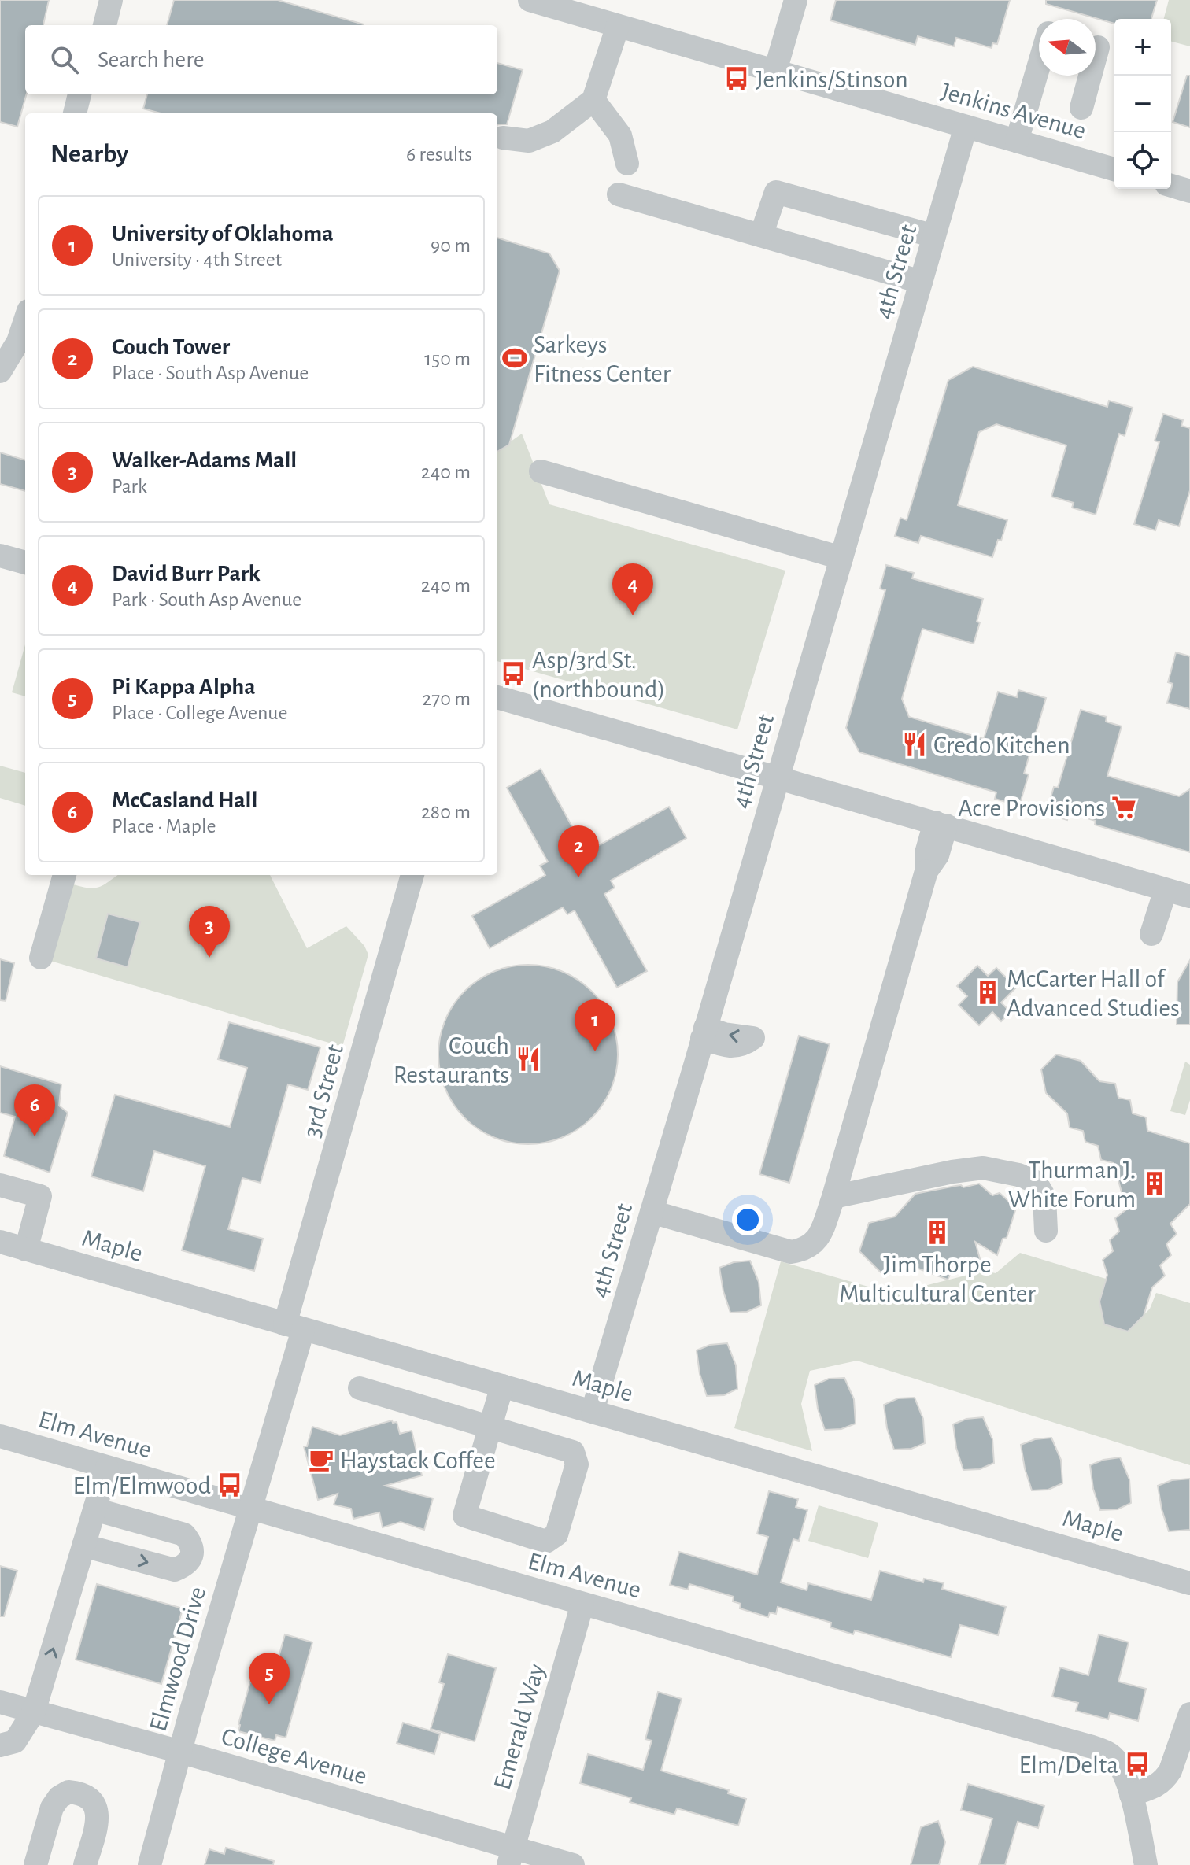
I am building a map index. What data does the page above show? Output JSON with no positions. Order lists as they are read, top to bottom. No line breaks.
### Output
{"streets":{"street":["Jenkins Avenue","4th Street","3rd Street","Maple","Elm Avenue","Elmwood Drive","Emerald Way","College Avenue"]},"crossings":[["Jenkins Avenue","4th Street"],["4th Street","Maple"],["3rd Street","Maple"],["3rd Street","Elmwood Drive"],["Elm Avenue","Elmwood Drive"],["Elm Avenue","Emerald Way"],["Elmwood Drive","College Avenue"],["Emerald Way","College Avenue"]],"places":{"bus stop":["Jenkins/Stinson","Asp/3rd St. (northbound)","Elm/Elmwood","Elm/Delta"],"sports":["Sarkeys Fitness Center"],"restaurant":["Credo Kitchen","Couch Restaurants"],"supermarket":["Acre Provisions"],"building":["McCarter Hall of Advanced Studies","Thurman J. White Forum","Jim Thorpe Multicultural Center"],"cafe":["Haystack Coffee"]},"north":"left","page":{"map_buttons":["+","−"],"search":"Search here","heading":["Nearby","6 results"],"list":[{"mark":"1","name":"University of Oklahoma","note":"University · 4th Street","value":"90 m"},{"mark":"2","name":"Couch Tower","note":"Place · South Asp Avenue","value":"150 m"},{"mark":"3","name":"Walker-Adams Mall","note":"Park","value":"240 m"},{"mark":"4","name":"David Burr Park","note":"Park · South Asp Avenue","value":"240 m"},{"mark":"5","name":"Pi Kappa Alpha","note":"Place · College Avenue","value":"270 m"},{"mark":"6","name":"McCasland Hall","note":"Place · Maple","value":"280 m"}],"pins":["4","2","3","1","6","5"]}}
